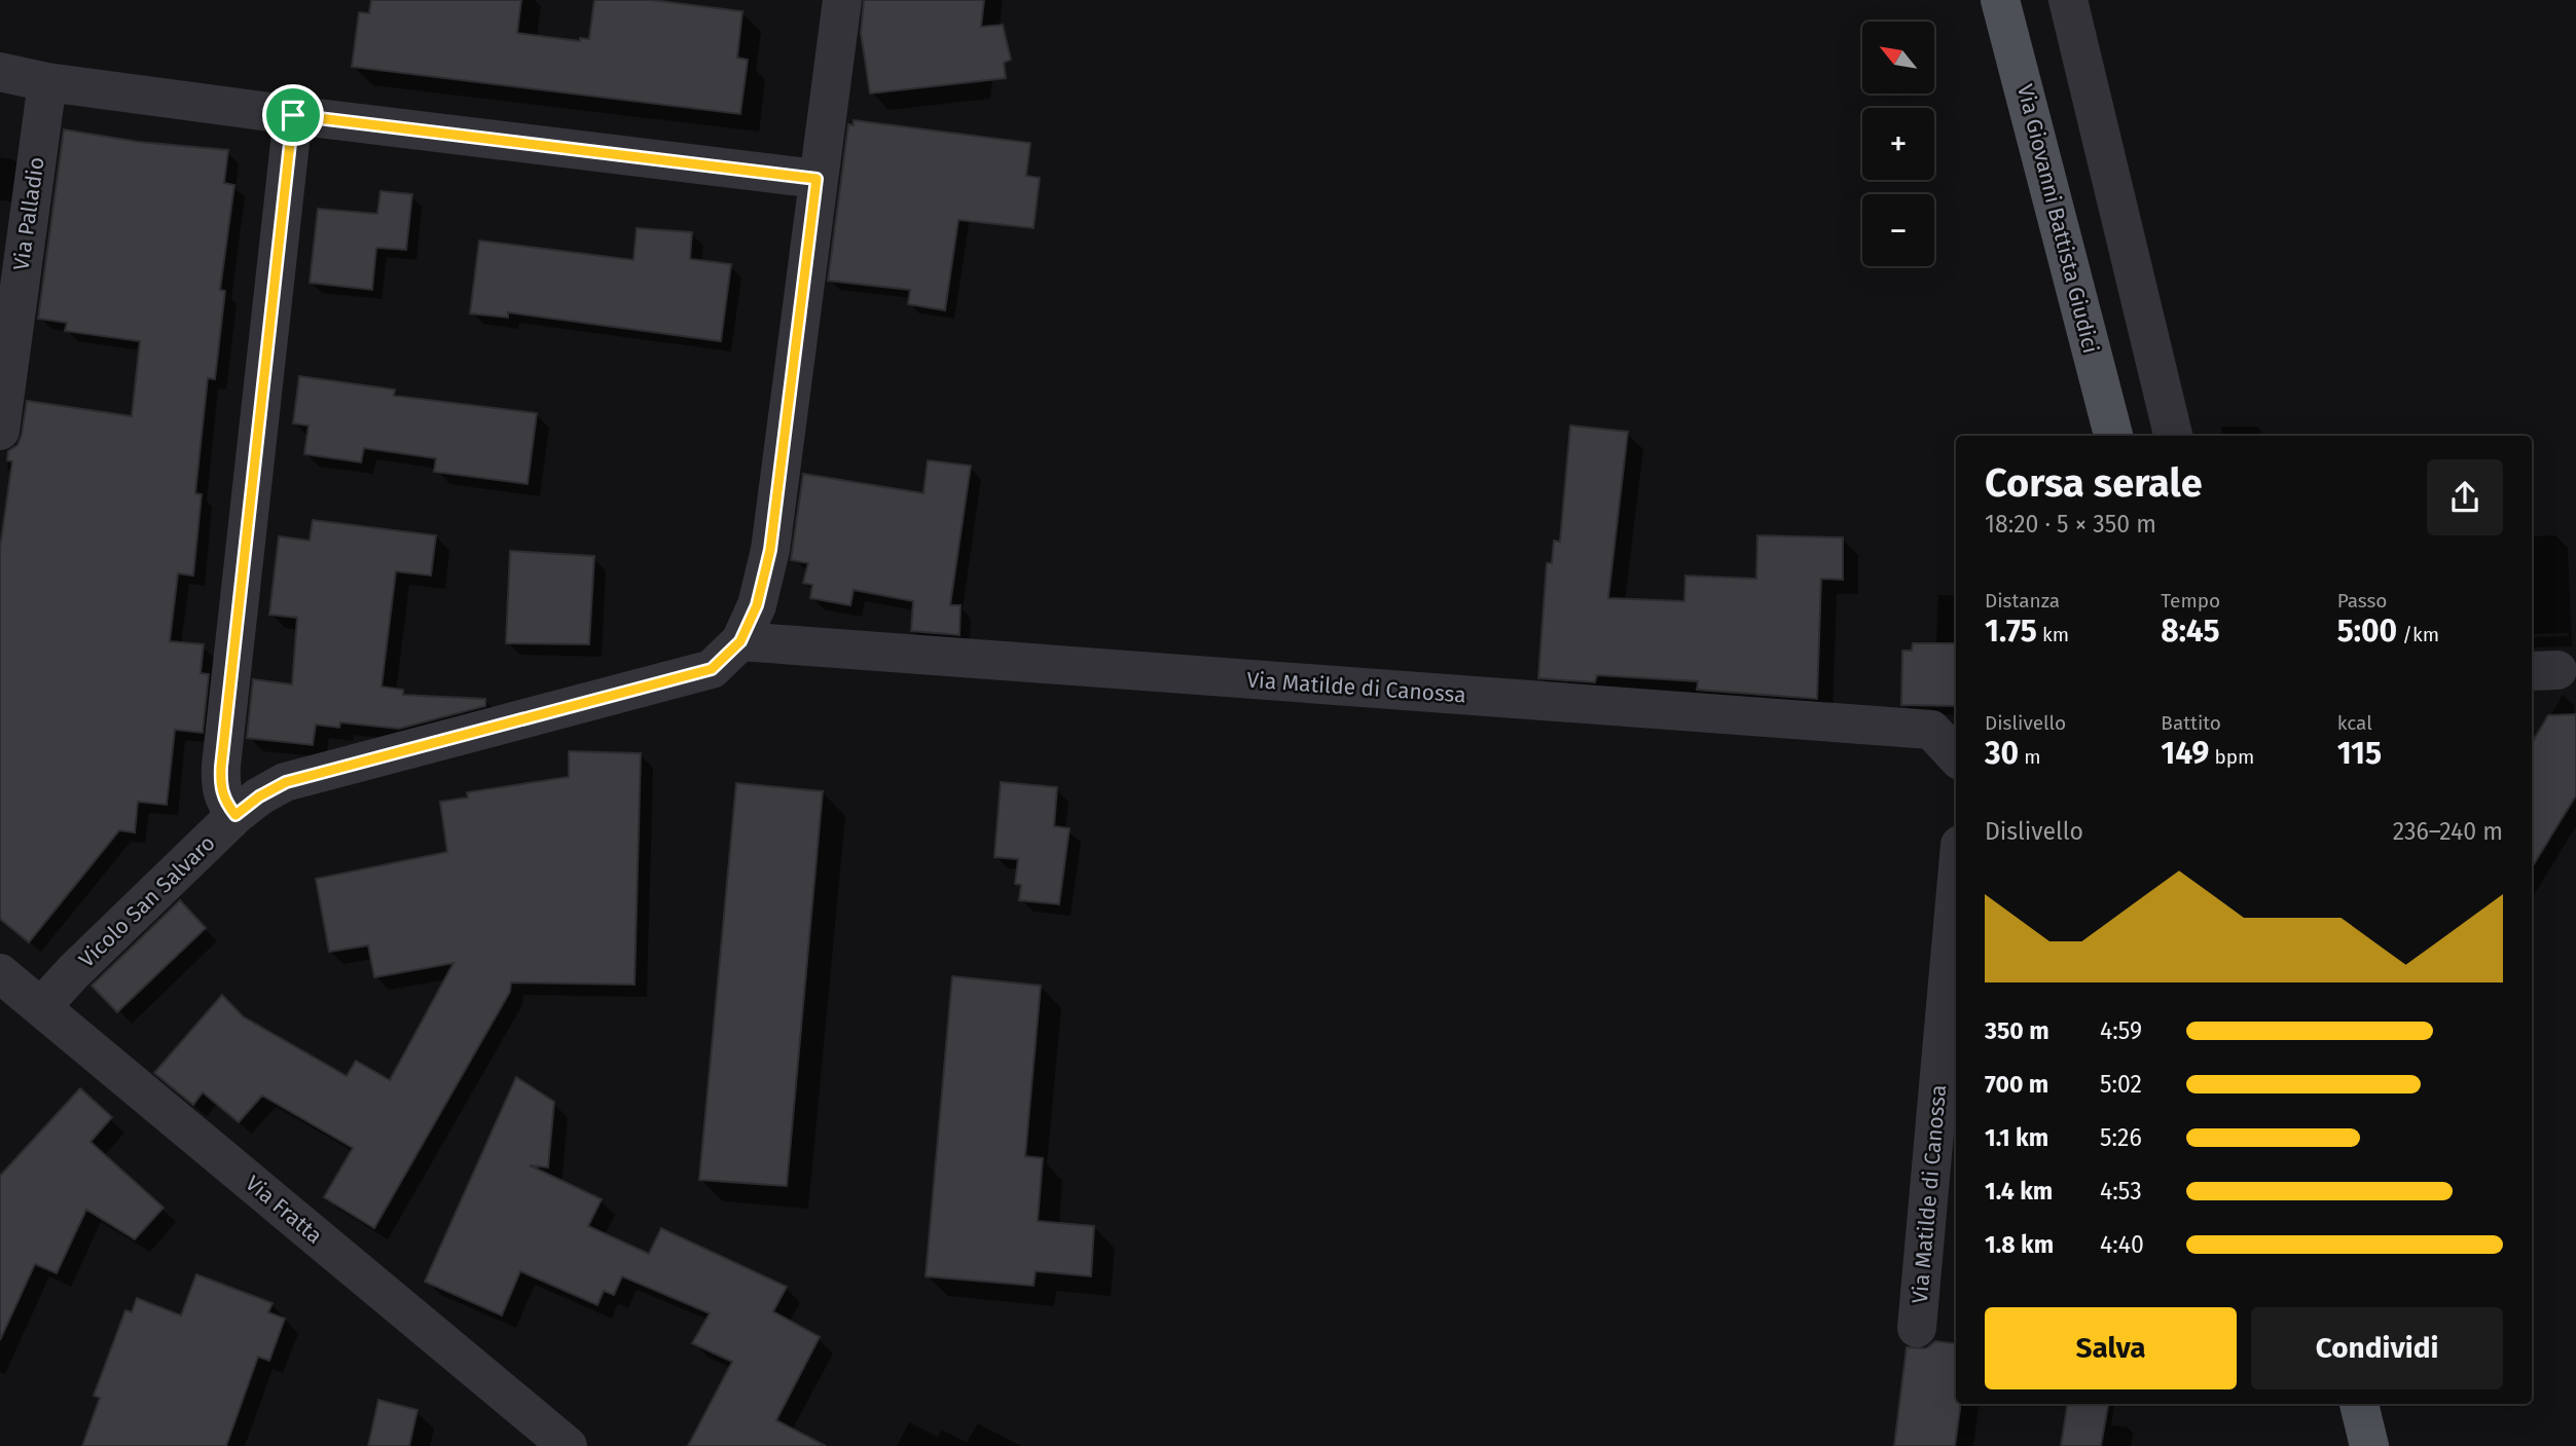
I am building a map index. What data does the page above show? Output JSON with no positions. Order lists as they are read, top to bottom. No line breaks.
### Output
{"streets":{"main road":["Via Giovanni Battista Giudici"],"street":["Via Palladio","Via Matilde di Canossa","Vicolo San Salvaro","Via Fratta"]},"crossings":[["Via Matilde di Canossa","Vicolo San Salvaro"],["Vicolo San Salvaro","Via Fratta"]],"north":"top left","page":{"map_buttons":["+","−"],"heading":["Corsa serale","18:20 · 5 × 350 m"],"stats":[["Distanza","1.75 km"],["Tempo","8:45"],["Passo","5:00 /km"],["Dislivello","30 m"],["Battito","149 bpm"],["kcal","115"]],"chart":["Dislivello","236–240 m"],"list":[{"name":"350 m","note":"4:59"},{"name":"700 m","note":"5:02"},{"name":"1.1 km","note":"5:26"},{"name":"1.4 km","note":"4:53"},{"name":"1.8 km","note":"4:40"}],"buttons":["Salva","Condividi"]}}
